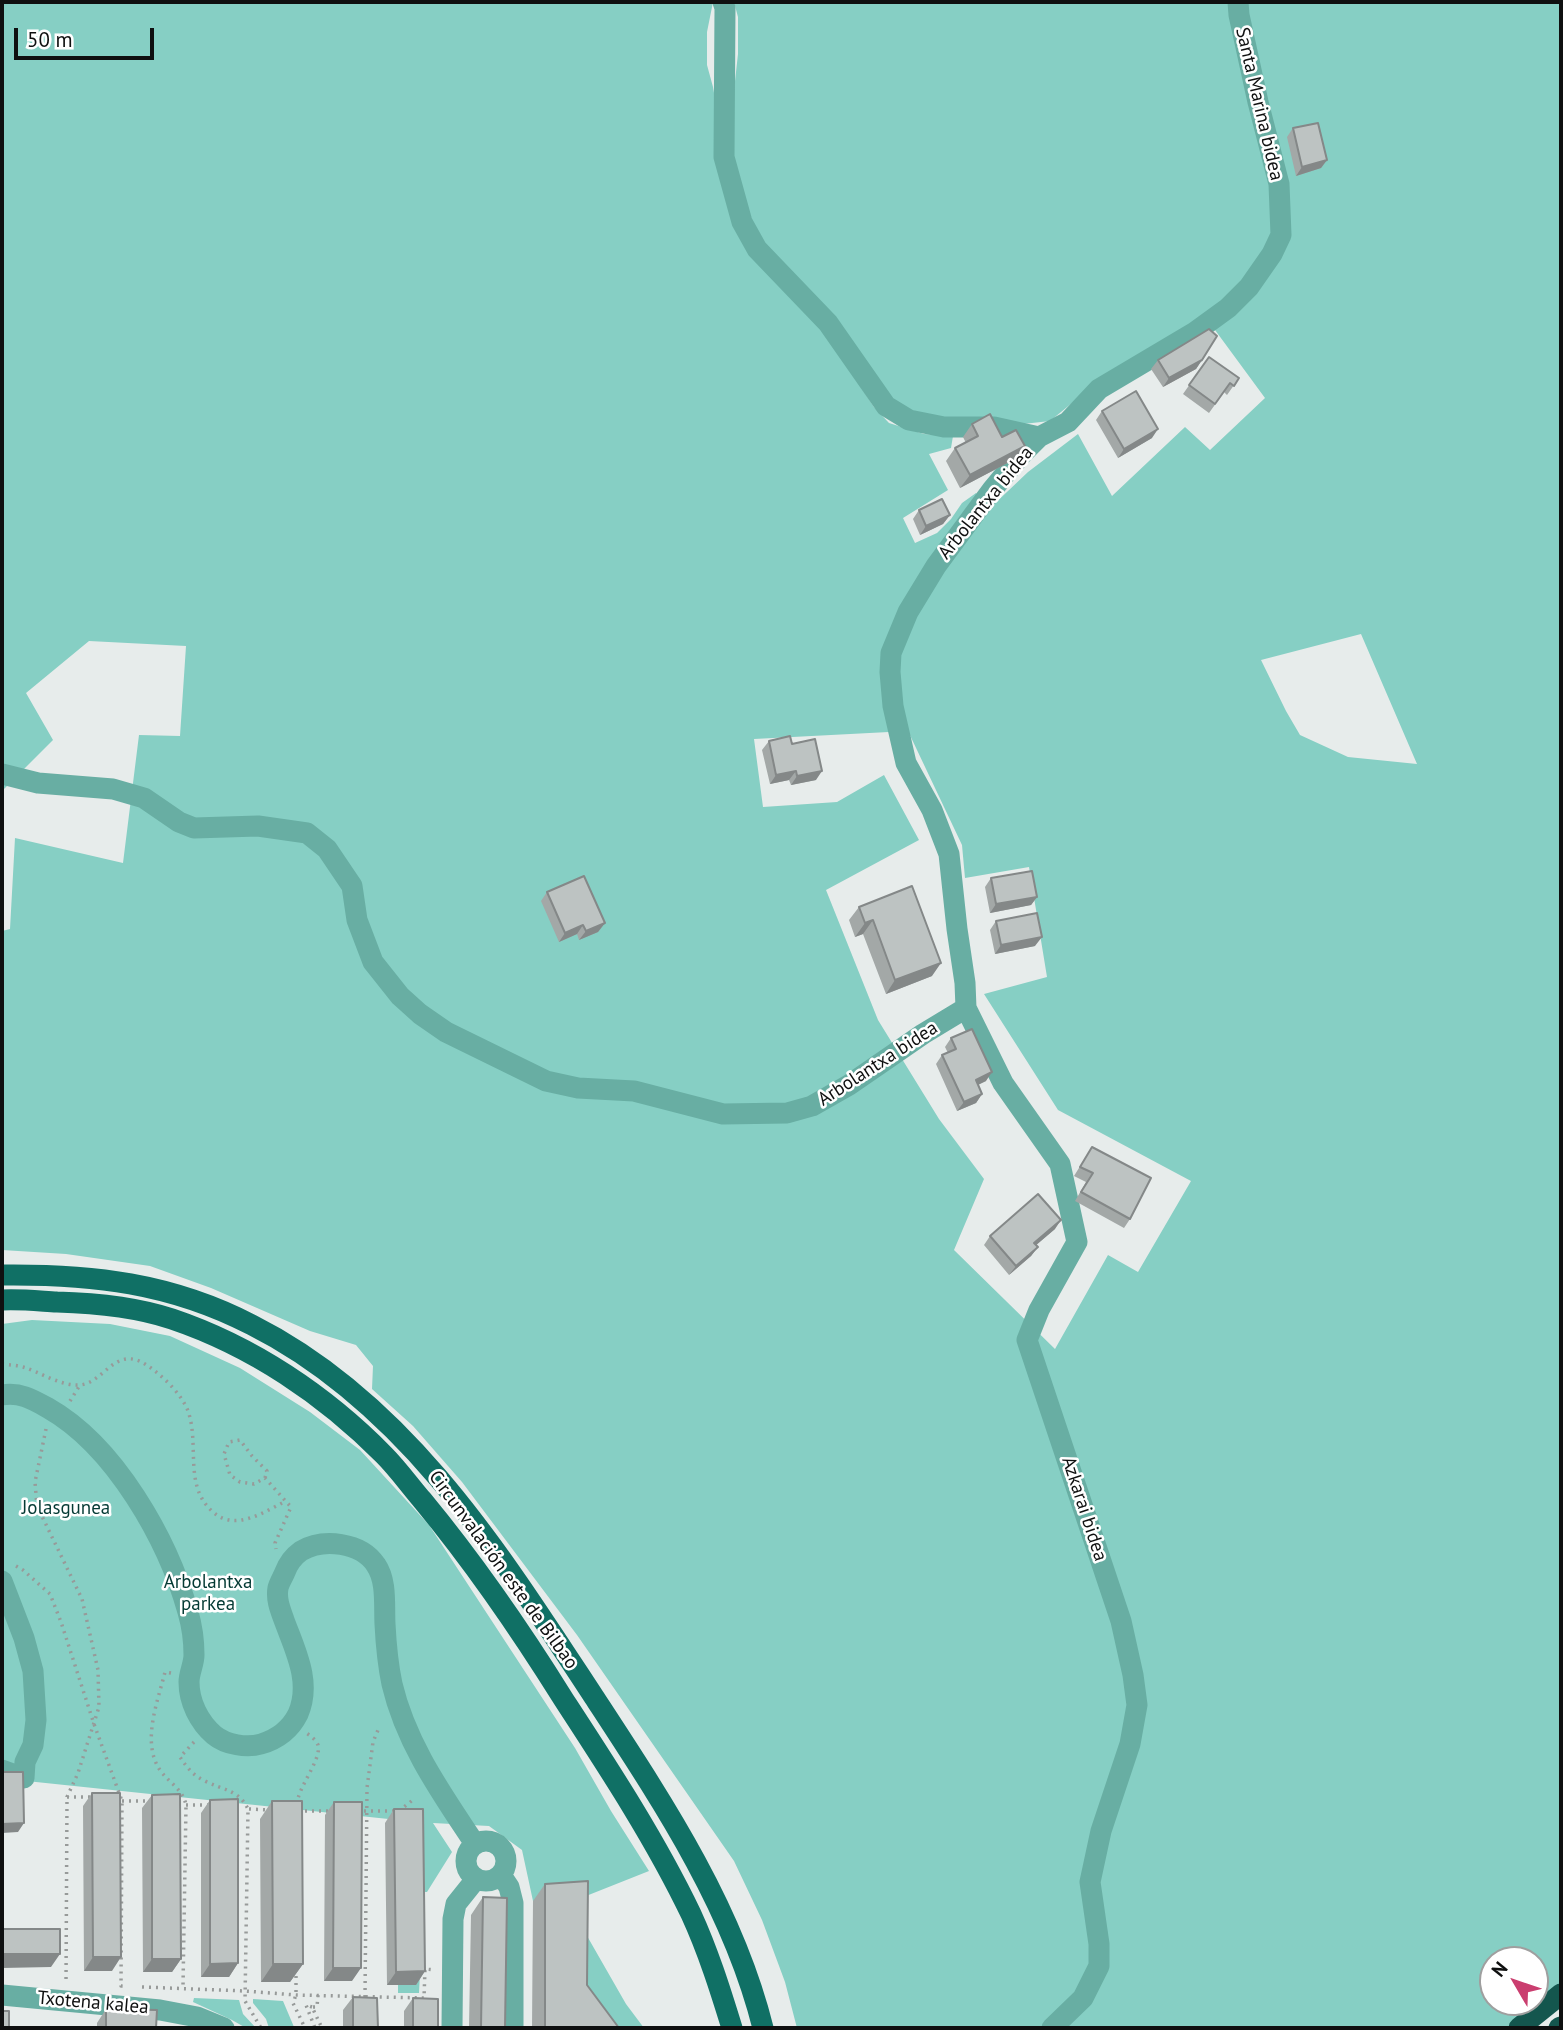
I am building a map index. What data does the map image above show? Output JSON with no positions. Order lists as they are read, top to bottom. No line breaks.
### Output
{"streets":{"main road":["Circunvalación este de Bilbao"],"street":["Santa Marina bidea","Arbolantxa bidea","Azkarai bidea","Txotena kalea"]},"crossings":[["Santa Marina bidea","Arbolantxa bidea"],["Arbolantxa bidea","Azkarai bidea"]],"parks":["Jolasgunea","Arbolantxa parkea"],"scale_bar":"50 m","north":"top left"}
